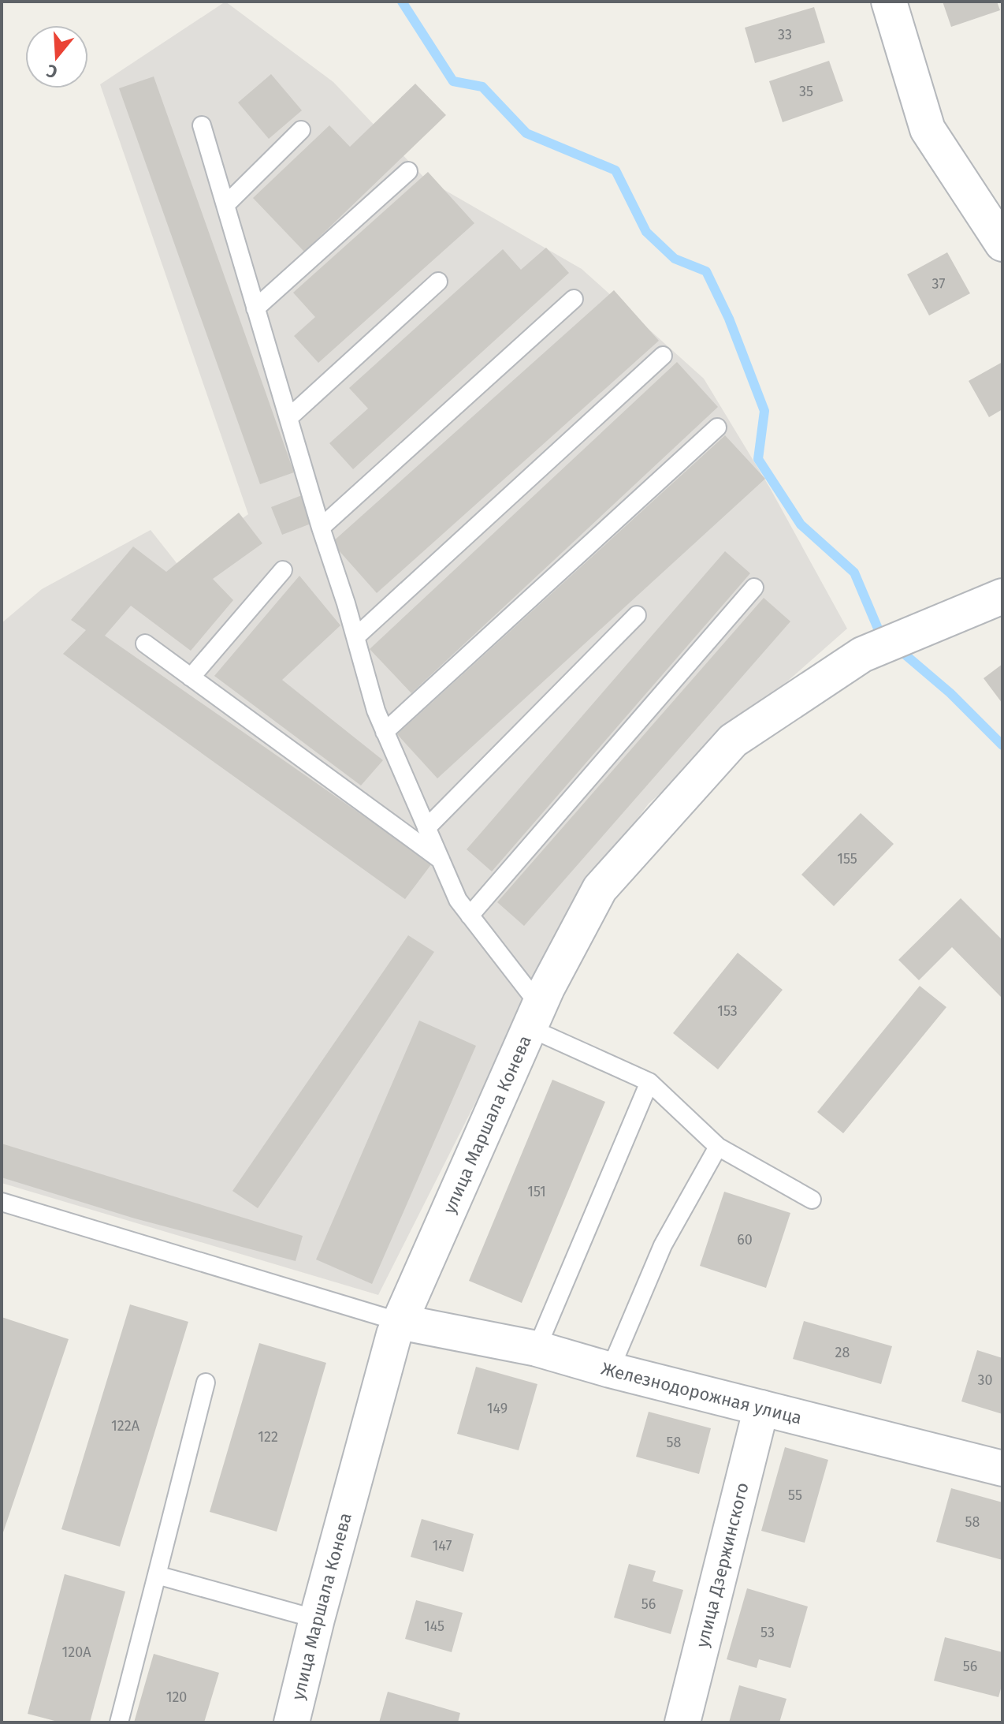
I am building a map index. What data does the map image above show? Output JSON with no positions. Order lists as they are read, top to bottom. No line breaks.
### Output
{"streets":{"street":["улица Маршала Конева","Железнодорожная улица","улица Дзержинского"]},"crossings":[["улица Маршала Конева","Железнодорожная улица"],["Железнодорожная улица","улица Дзержинского"]],"house_numbers":["33","35","37","155","153","151","60","28","30","149","122А","122","58","55","58","147","56","145","53","120А","56","120"],"north":"bottom"}
